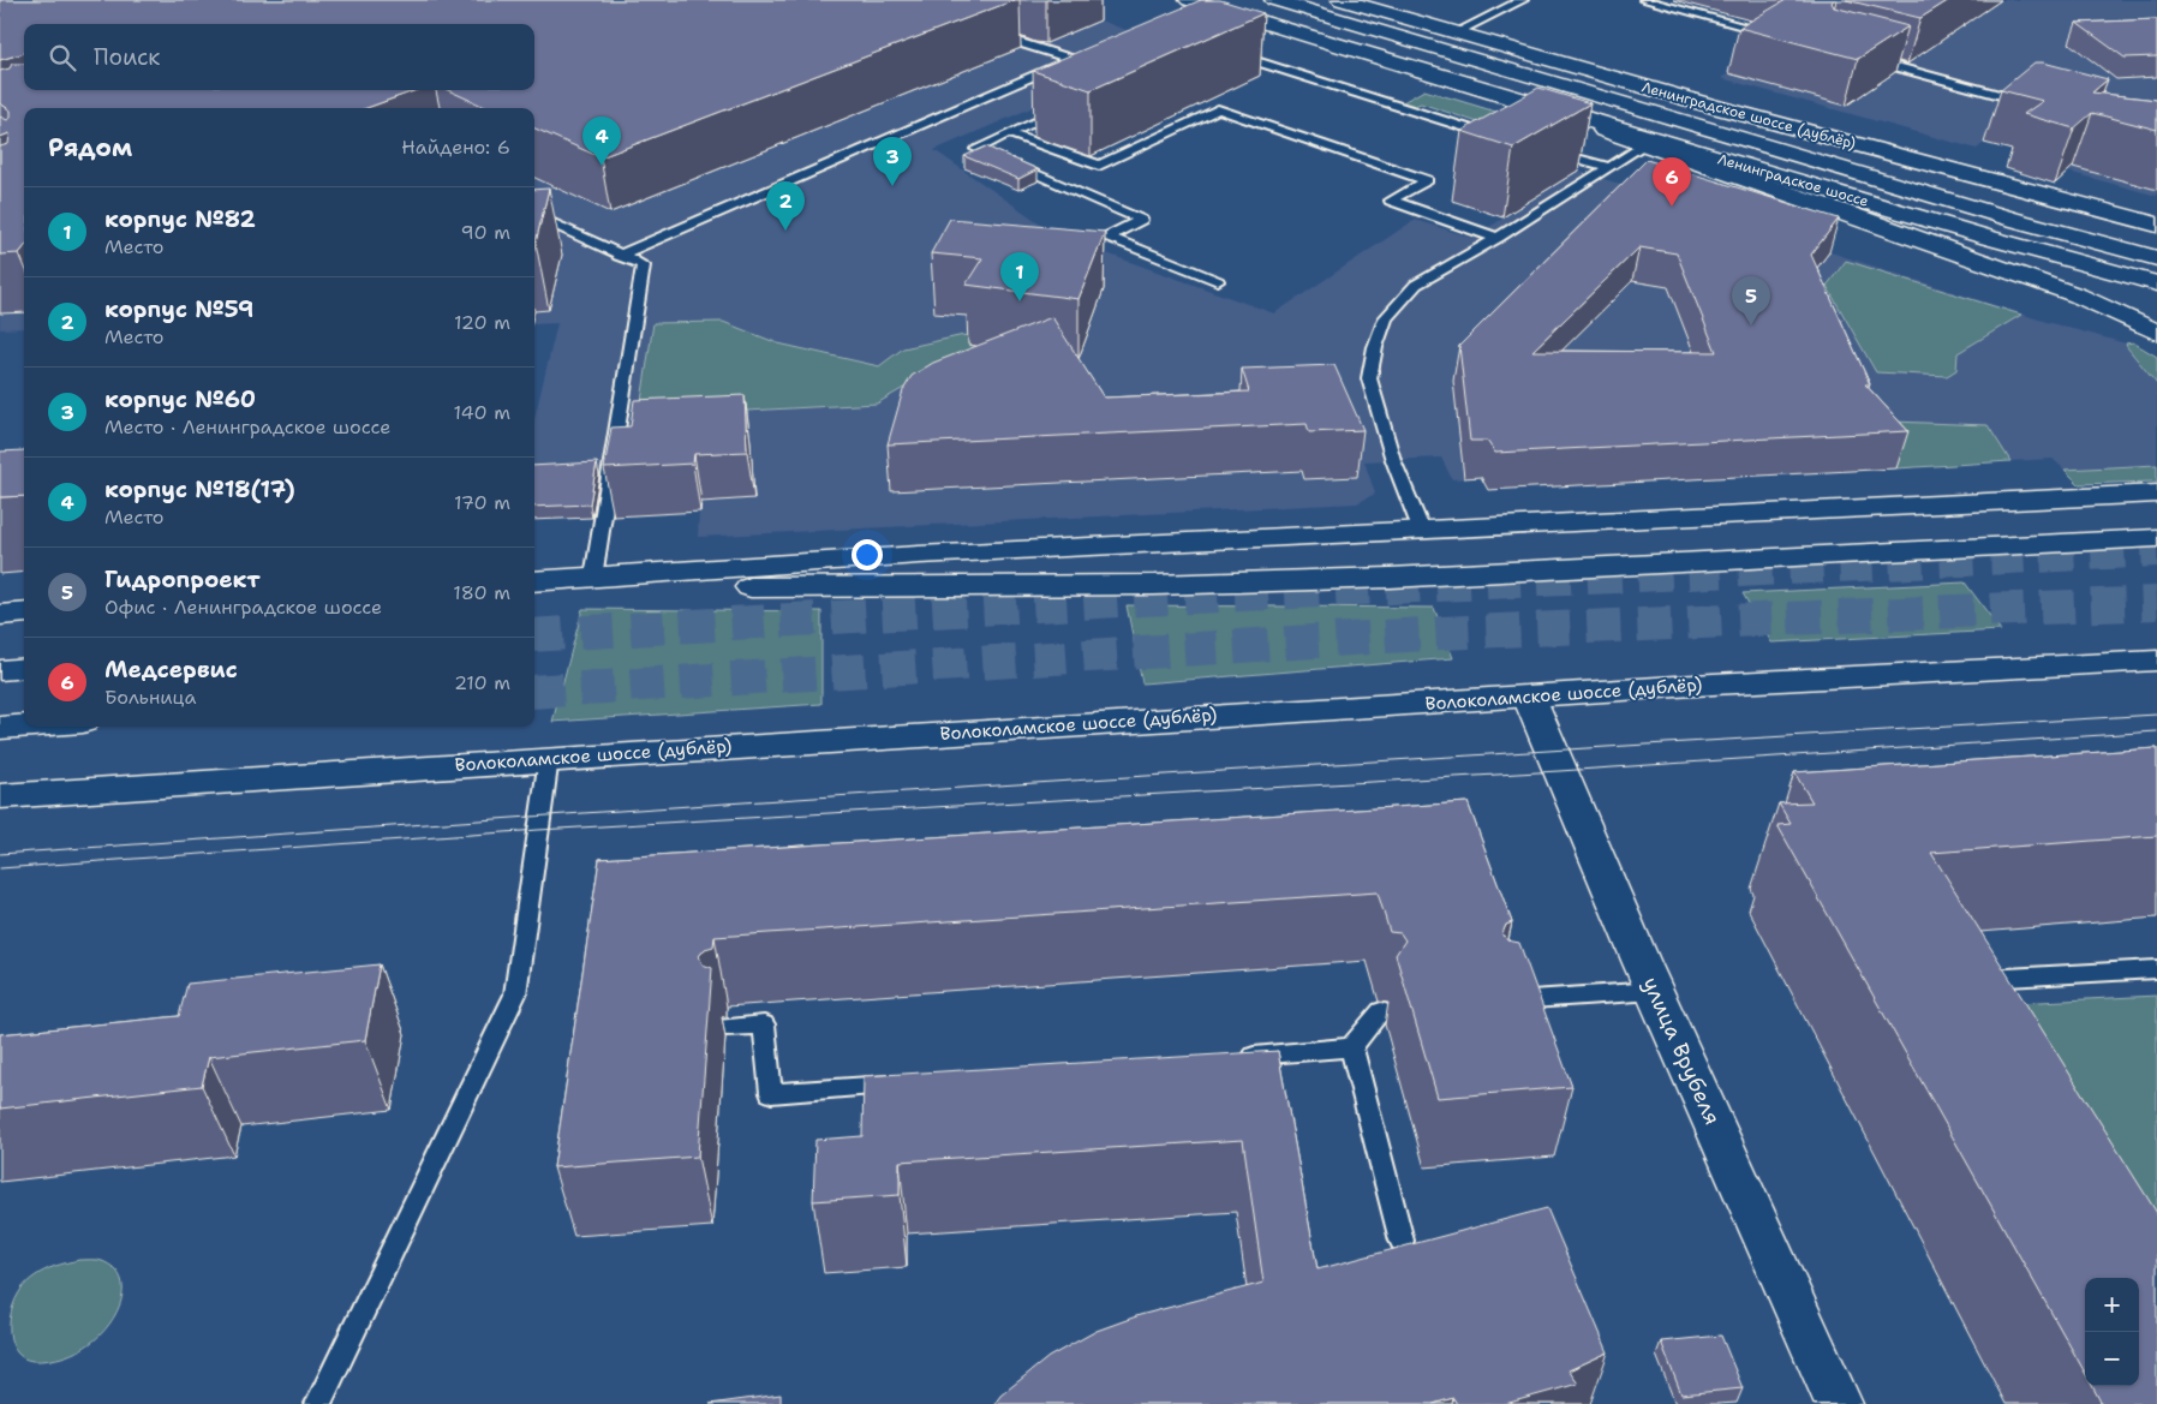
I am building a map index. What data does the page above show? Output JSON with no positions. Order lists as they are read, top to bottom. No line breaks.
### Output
{"streets":{"main road":["Ленинградское шоссе (дублёр)","Ленинградское шоссе","Волоколамское шоссе (дублёр)","улица Врубеля"]},"crossings":[["Волоколамское шоссе (дублёр)","улица Врубеля"]],"page":{"search":"Поиск","heading":["Рядом","Найдено: 6"],"pins":["4","3","6","2","1","5"],"list":[{"mark":"1","name":"корпус №82","note":"Место","value":"90 m"},{"mark":"2","name":"корпус №59","note":"Место","value":"120 m"},{"mark":"3","name":"корпус №60","note":"Место · Ленинградское шоссе","value":"140 m"},{"mark":"4","name":"корпус №18(17)","note":"Место","value":"170 m"},{"mark":"5","name":"Гидропроект","note":"Офис · Ленинградское шоссе","value":"180 m"},{"mark":"6","name":"Медсервис","note":"Больница","value":"210 m"}],"map_buttons":["+","−"]}}
